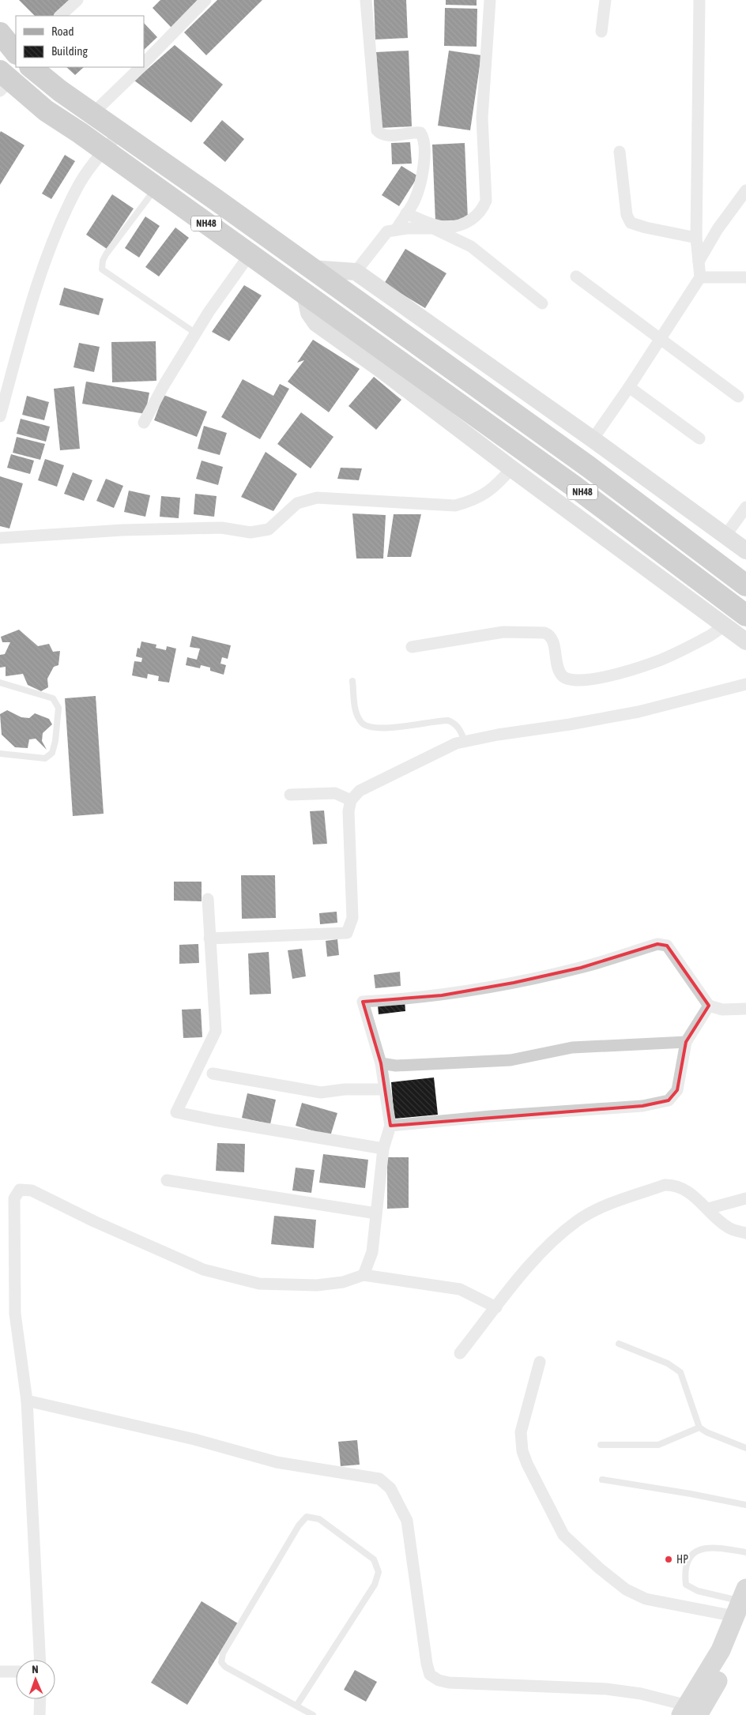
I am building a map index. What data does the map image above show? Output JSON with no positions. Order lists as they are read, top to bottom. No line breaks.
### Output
{"streets":{"highway":["NH48"]},"places":["HP"],"legend":["Road","Building"],"north":"top"}
